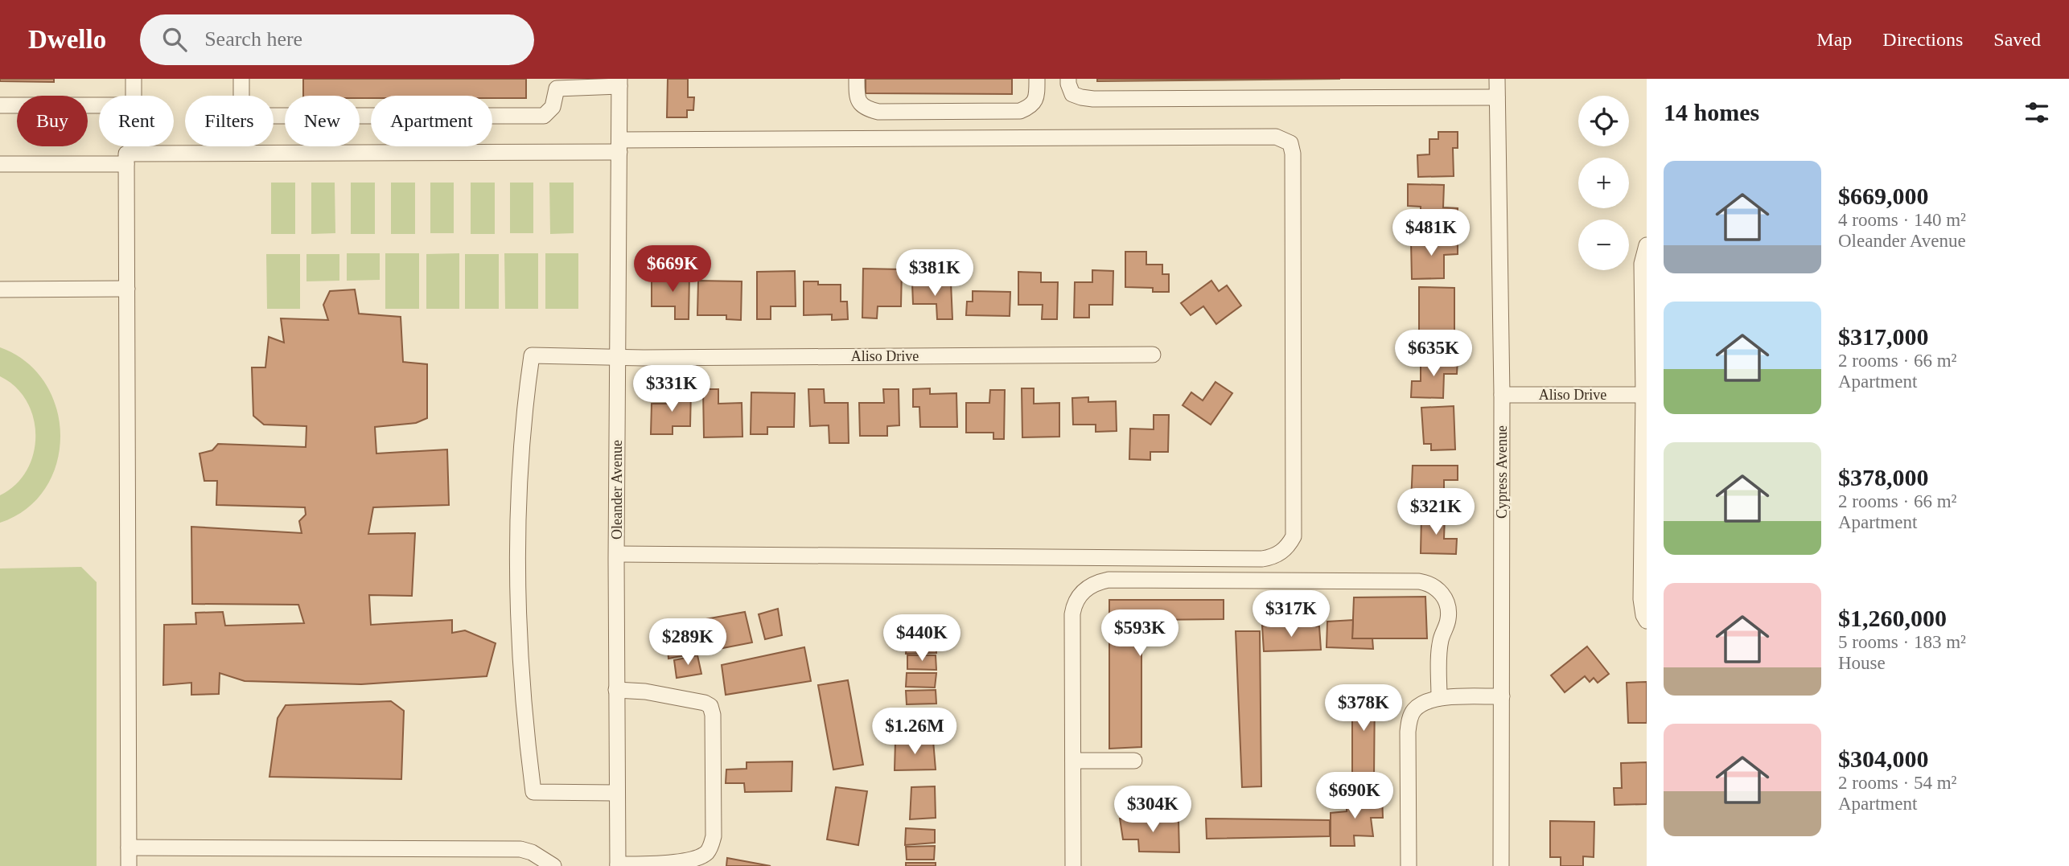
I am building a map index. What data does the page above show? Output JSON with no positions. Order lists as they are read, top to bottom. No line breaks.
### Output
{"streets":{"street":["Aliso Drive","Cypress Avenue","Oleander Avenue"]},"crossings":[["Aliso Drive","Cypress Avenue"],["Aliso Drive","Oleander Avenue"]],"page":{"header":"Dwello","search":"Search here","nav":["Map","Directions","Saved"],"heading":"14 homes","map_buttons":["+","−"],"chip":["Buy","Rent","Filters","New","Apartment"],"list":[{"name":"$669,000","note":"4 rooms · 140 m² · Oleander Avenue"},{"name":"$317,000","note":"2 rooms · 66 m² · Apartment"},{"name":"$378,000","note":"2 rooms · 66 m² · Apartment"},{"name":"$1,260,000","note":"5 rooms · 183 m² · House"},{"name":"$304,000","note":"2 rooms · 54 m² · Apartment"}],"price":["$481K","$669K","$381K","$635K","$331K","$321K","$317K","$593K","$440K","$289K","$378K","$1.26M","$690K","$304K"]}}
